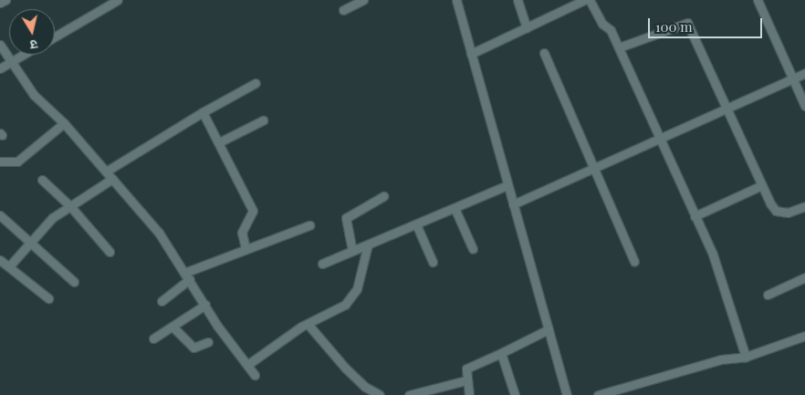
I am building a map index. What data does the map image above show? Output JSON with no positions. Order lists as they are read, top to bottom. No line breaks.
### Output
{"scale_bar":"100 m","north":"bottom"}
